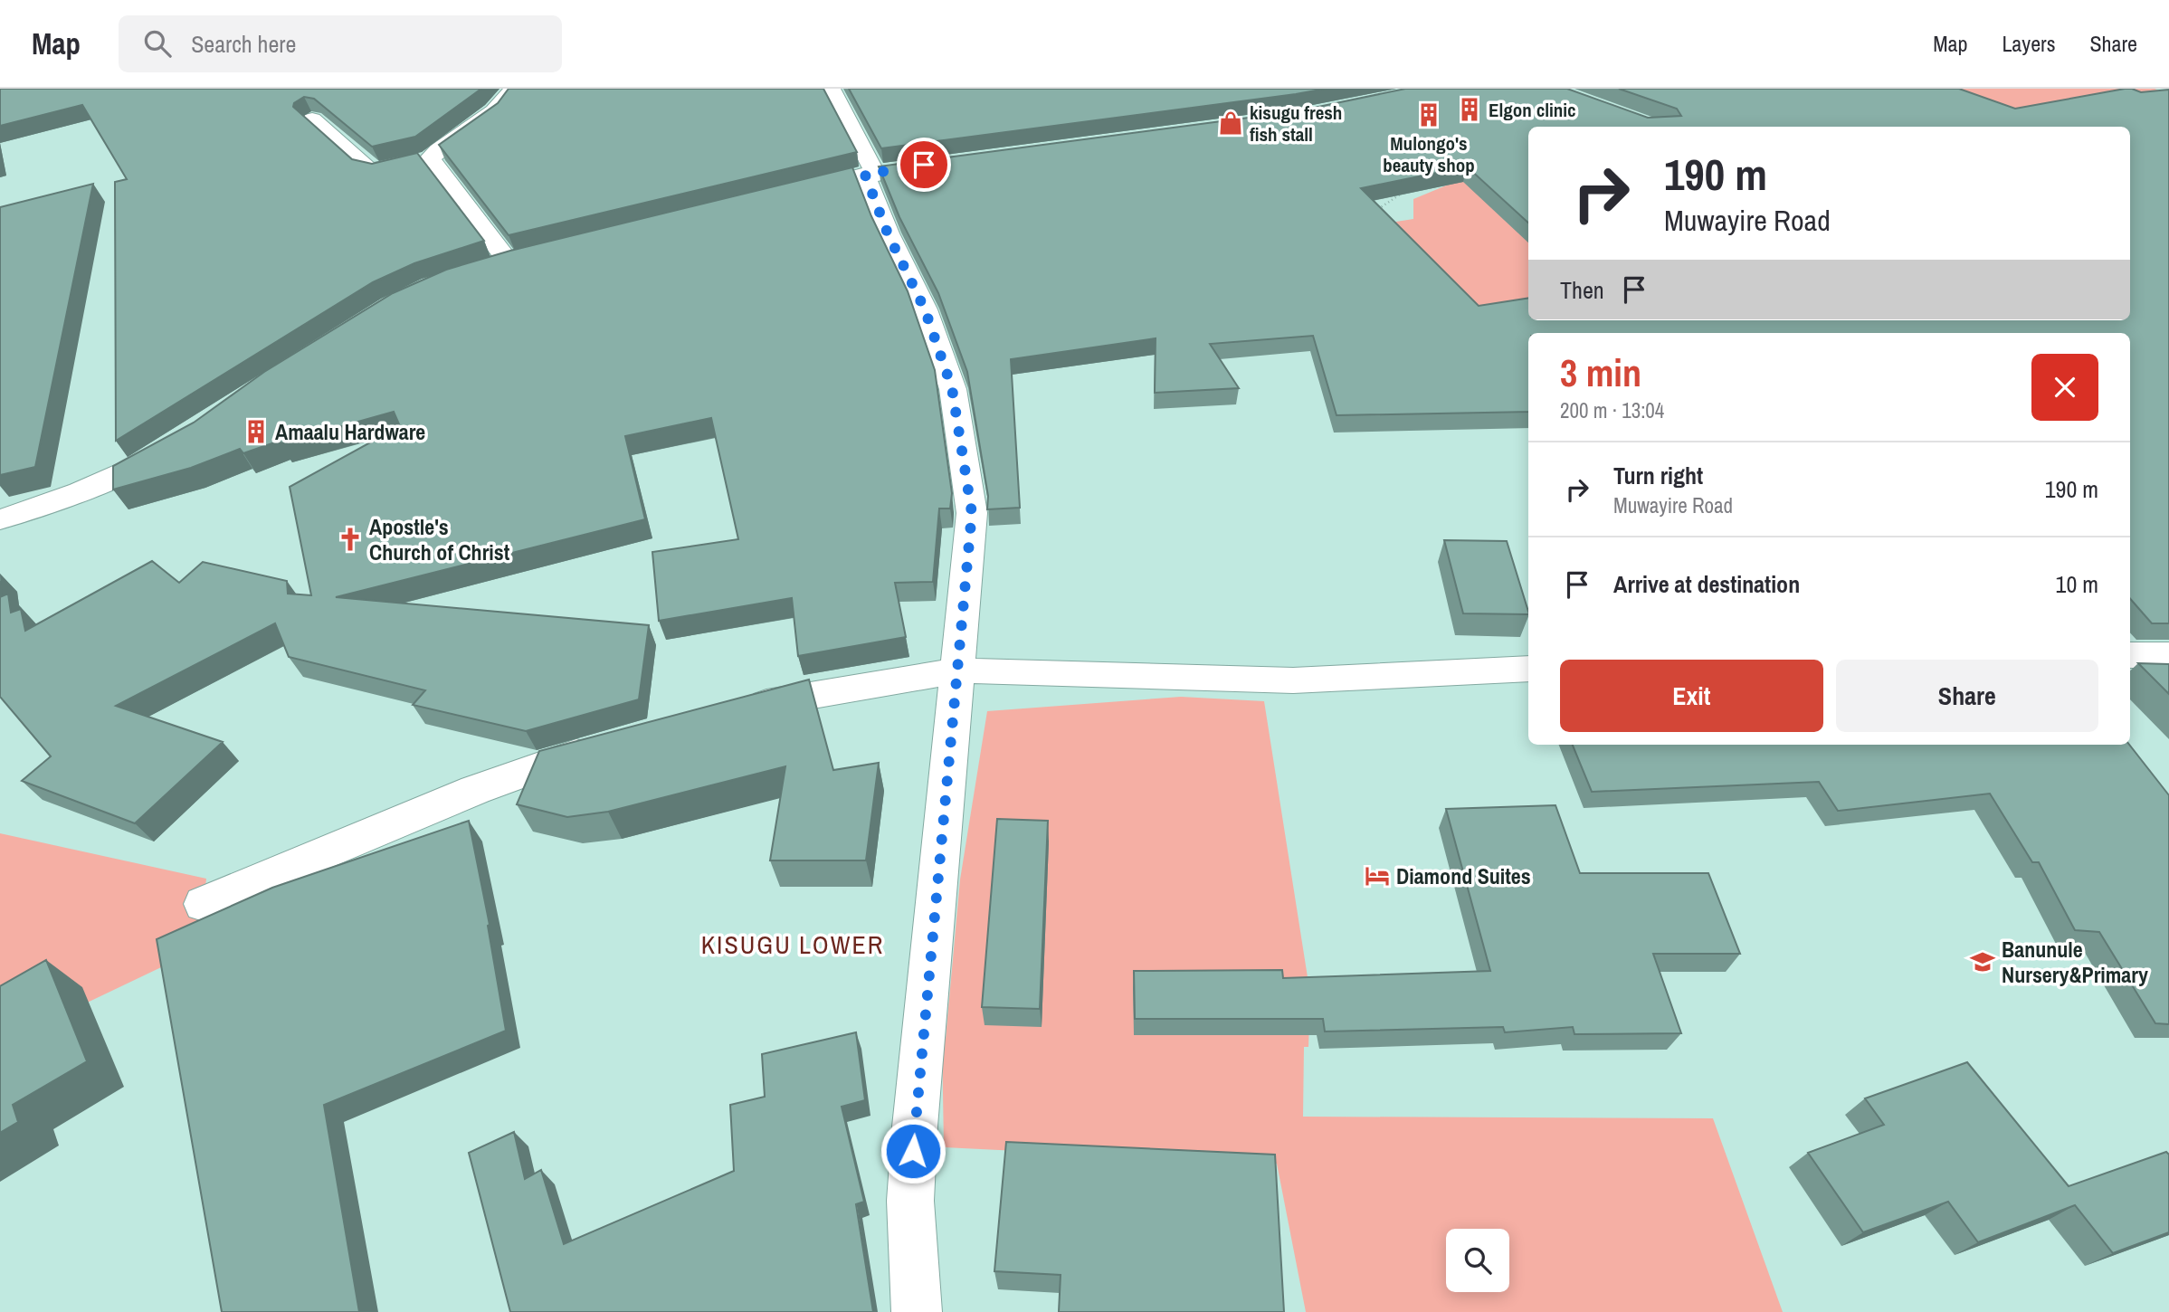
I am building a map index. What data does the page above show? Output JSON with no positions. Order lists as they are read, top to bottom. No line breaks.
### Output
{"districts":["KISUGU LOWER"],"places":{"building":["Elgon clinic","Mulongo's beauty shop","Amaalu Hardware"],"shop":["kisugu fresh fish stall"],"church":["Apostle's Church of Christ"],"hotel":["Diamond Suites"],"school or university":["Banunule Nursery&Primary"]},"page":{"header":"Map","search":"Search here","nav":["Map","Layers","Share"],"turn":["190 m","Muwayire Road"],"then":"Then","heading":["3 min","200 m · 13:04"],"list":[{"name":"Turn right","note":"Muwayire Road","value":"190 m"},{"name":"Arrive at destination","value":"10 m"}],"buttons":["Exit","Share"]}}
